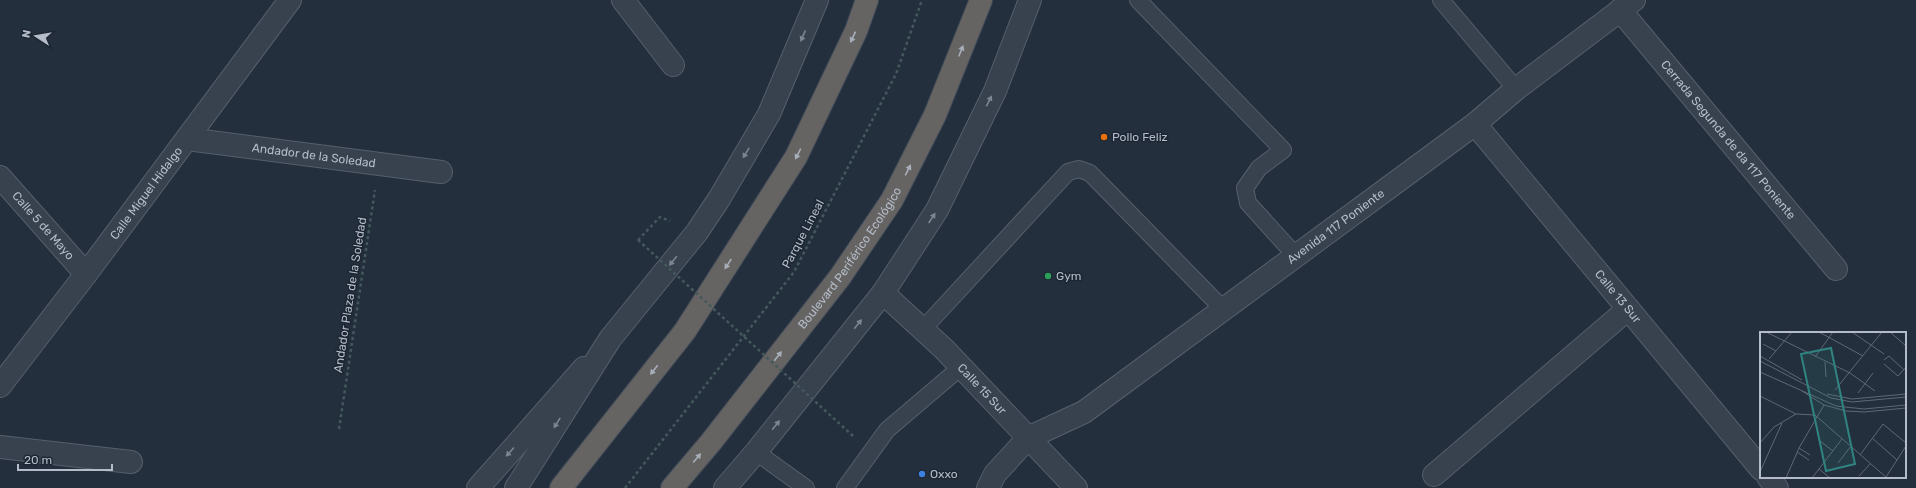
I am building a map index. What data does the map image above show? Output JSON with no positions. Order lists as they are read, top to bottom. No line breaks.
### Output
{"streets":{"highway":["Boulevard Periférico Ecológico"],"street":["Cerrada Segunda de da 117 Poniente","Andador de la Soledad","Calle Miguel Hidalgo","Calle 5 de Mayo","Avenida 117 Poniente","Calle 13 Sur","Calle 15 Sur"],"path":["Parque Lineal","Andador Plaza de la Soledad"]},"crossings":[["Cerrada Segunda de da 117 Poniente","Avenida 117 Poniente"],["Andador de la Soledad","Calle Miguel Hidalgo"],["Andador de la Soledad","Andador Plaza de la Soledad"],["Calle Miguel Hidalgo","Calle 5 de Mayo"],["Avenida 117 Poniente","Calle 13 Sur"],["Avenida 117 Poniente","Calle 15 Sur"]],"places":["Pollo Feliz","Gym","Oxxo"],"scale_bar":"20 m","north":"left"}
